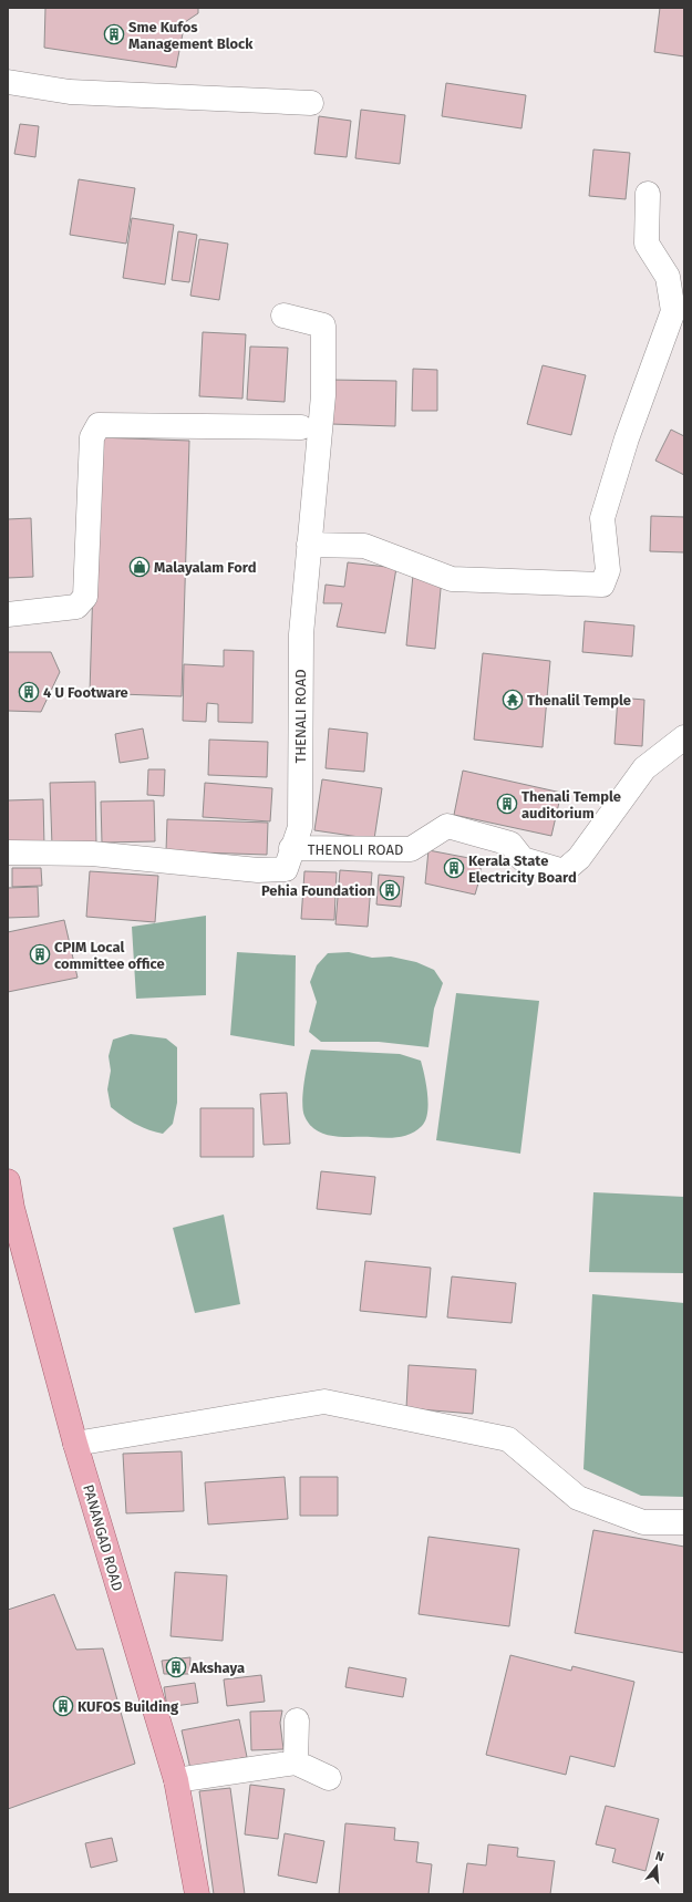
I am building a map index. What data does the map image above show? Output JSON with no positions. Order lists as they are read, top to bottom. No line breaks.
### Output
{"streets":{"main road":["PANANGAD ROAD"],"street":["THENALI ROAD","THENOLI ROAD"]},"crossings":[["THENALI ROAD","THENOLI ROAD"]],"places":{"building":["Sme Kufos Management Block","4 U Footware","Thenali Temple auditorium","Kerala State Electricity Board","Pehia Foundation","CPIM Local committee office","Akshaya","KUFOS Building"],"shop":["Malayalam Ford"],"temple":["Thenalil Temple"]},"north":"top"}
